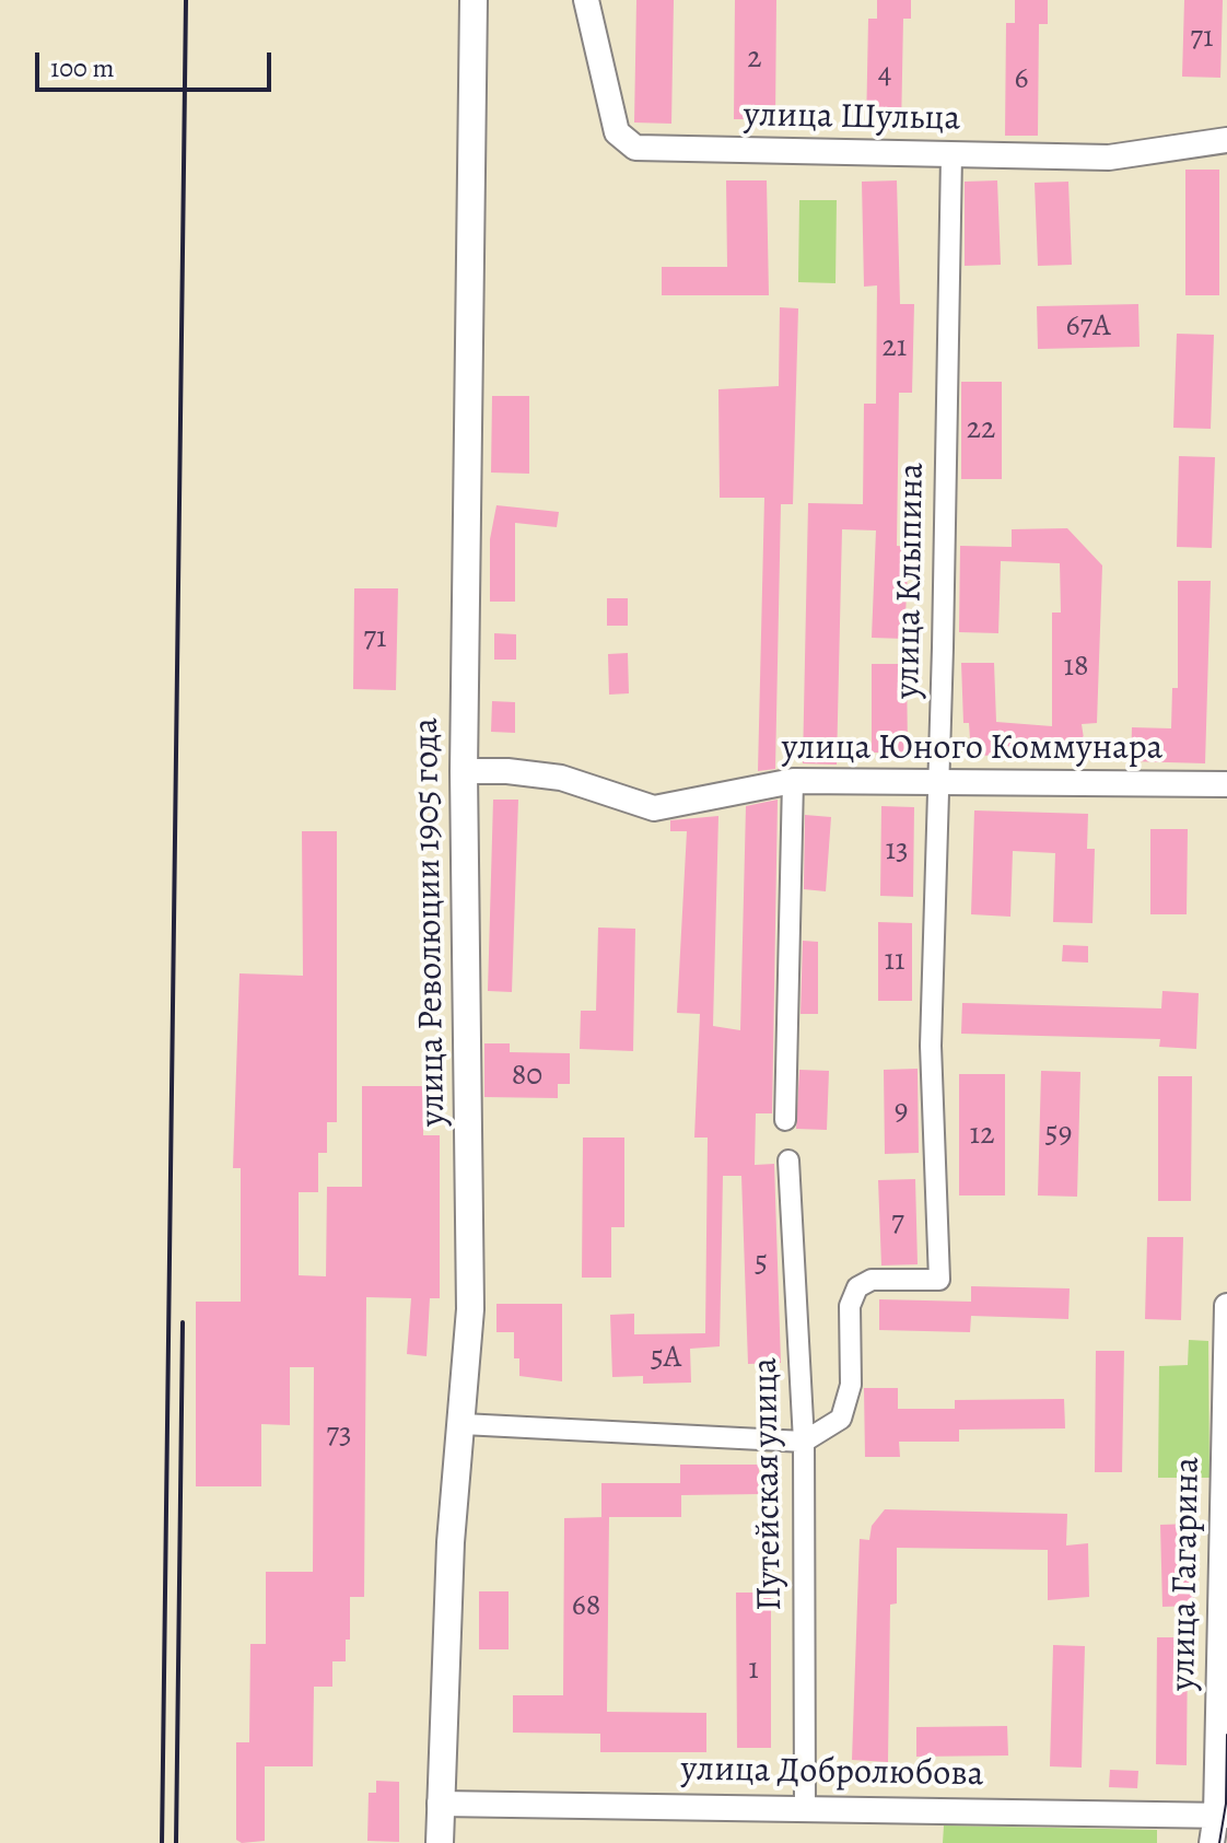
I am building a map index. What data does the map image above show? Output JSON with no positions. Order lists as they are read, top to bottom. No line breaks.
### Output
{"streets":{"main road":["улица Революции 1905 года"],"street":["улица Шульца","улица Клыпина","улица Юного Коммунара","Путейская улица","улица Гагарина","улица Добролюбова"]},"crossings":[["улица Шульца","улица Клыпина"],["улица Клыпина","улица Юного Коммунара"],["улица Клыпина","Путейская улица"],["улица Юного Коммунара","улица Революции 1905 года"],["улица Революции 1905 года","улица Добролюбова"],["Путейская улица","улица Добролюбова"],["улица Гагарина","улица Добролюбова"]],"house_numbers":["71","2","4","6","67А","21","22","71","18","13","11","80","9","59","12","7","5","5А","73","68","1"],"scale_bar":"100 m"}
